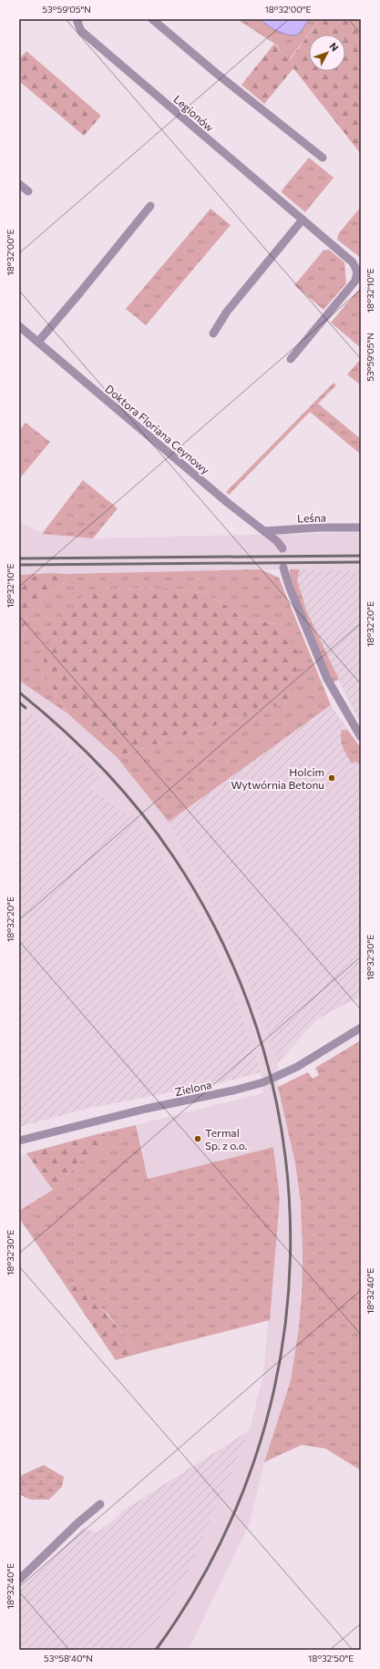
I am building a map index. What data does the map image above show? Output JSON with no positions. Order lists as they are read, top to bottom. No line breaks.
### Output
{"streets":{"street":["Legionów","Doktora Floriana Ceynowy","Leśna","Zielona"]},"crossings":[["Doktora Floriana Ceynowy","Leśna"]],"places":["Holcim Wytwórnia Betonu","Termal Sp. z o.o."],"north":"top right","coordinates":["53°59'05\"N","18°32'00\"E","18°32'10\"E","18°32'20\"E","18°32'30\"E","18°32'40\"E","53°58'40\"N","18°32'50\"E"]}
